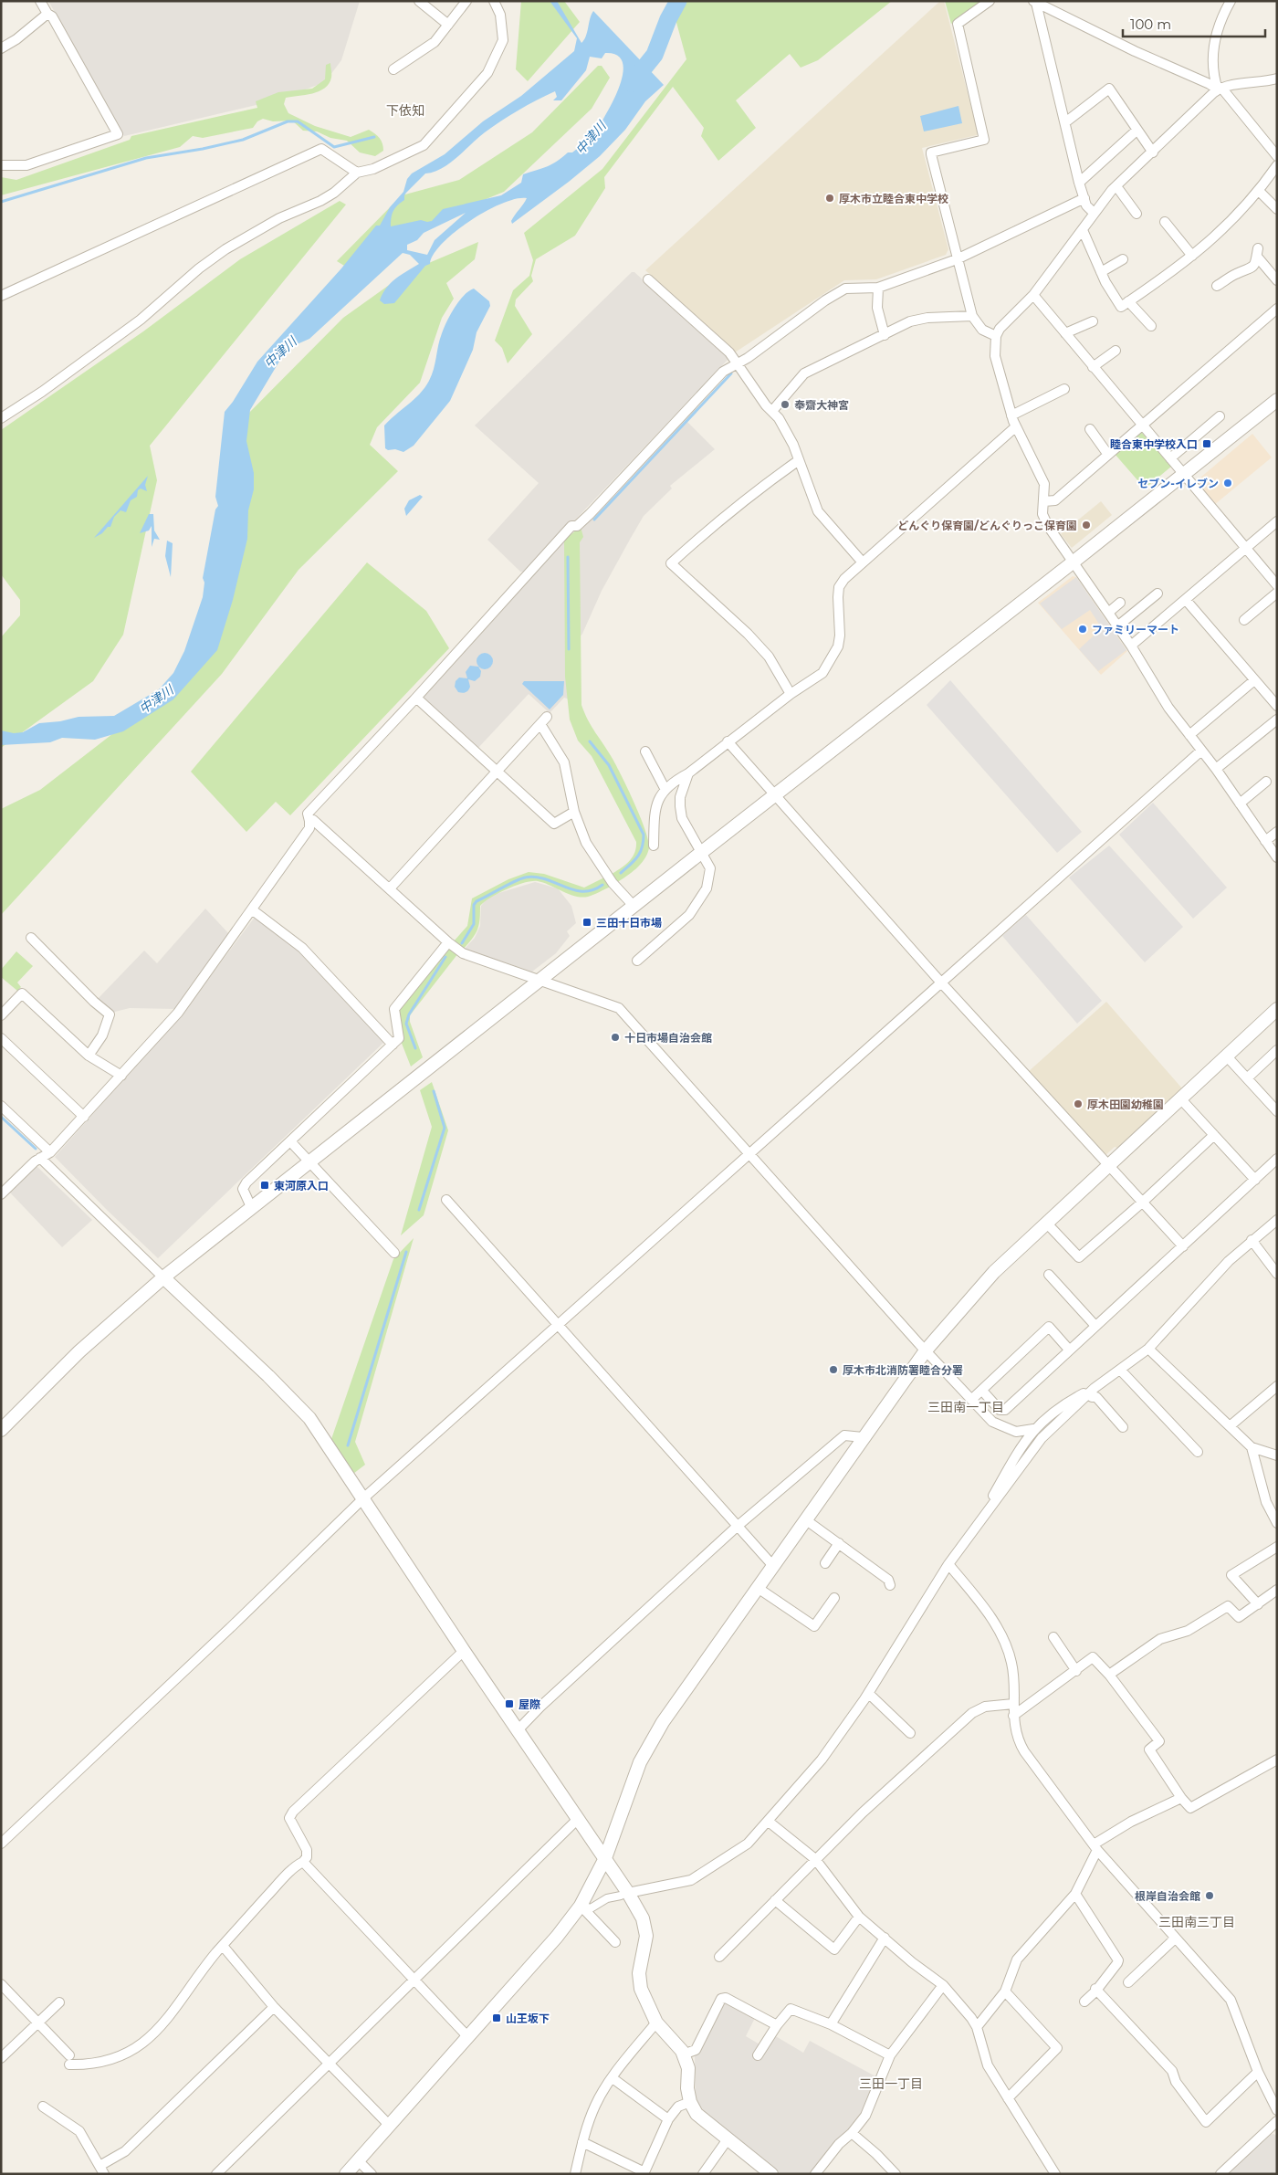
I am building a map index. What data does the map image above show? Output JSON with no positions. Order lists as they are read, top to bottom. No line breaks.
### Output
{"districts":["下依知","三田南一丁目","三田南三丁目","三田一丁目"],"water":["中津川"],"places":{"other":["厚木市立睦合東中学校","奉齋大神宮","セブン-イレブン","どんぐり保育園/どんぐりっこ保育園","ファミリーマート","十日市場自治会館","厚木田園幼稚園","厚木市北消防署睦合分署","根岸自治会館"],"transit":["睦合東中学校入口","三田十日市場","東河原入口","屋際","山王坂下"]},"scale_bar":"100 m"}
